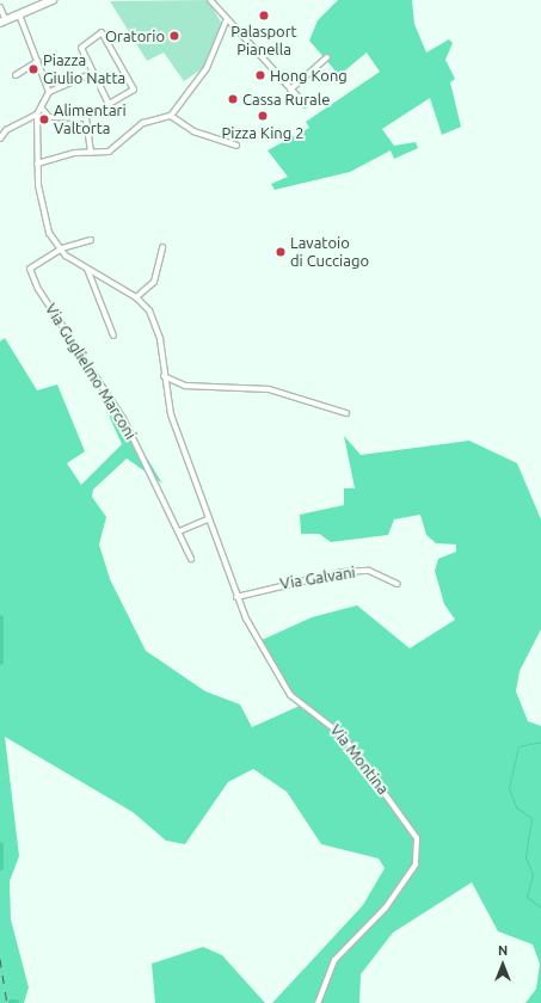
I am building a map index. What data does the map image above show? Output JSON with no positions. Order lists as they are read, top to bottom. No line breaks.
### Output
{"streets":{"street":["Via Guglielmo Marconi","Via Galvani","Via Montina"]},"crossings":[["Via Galvani","Via Montina"]],"places":["Palasport Pianella","Oratorio","Piazza Giulio Natta","Hong Kong","Cassa Rurale","Pizza King 2","Alimentari Valtorta","Lavatoio di Cucciago"],"north":"top"}
